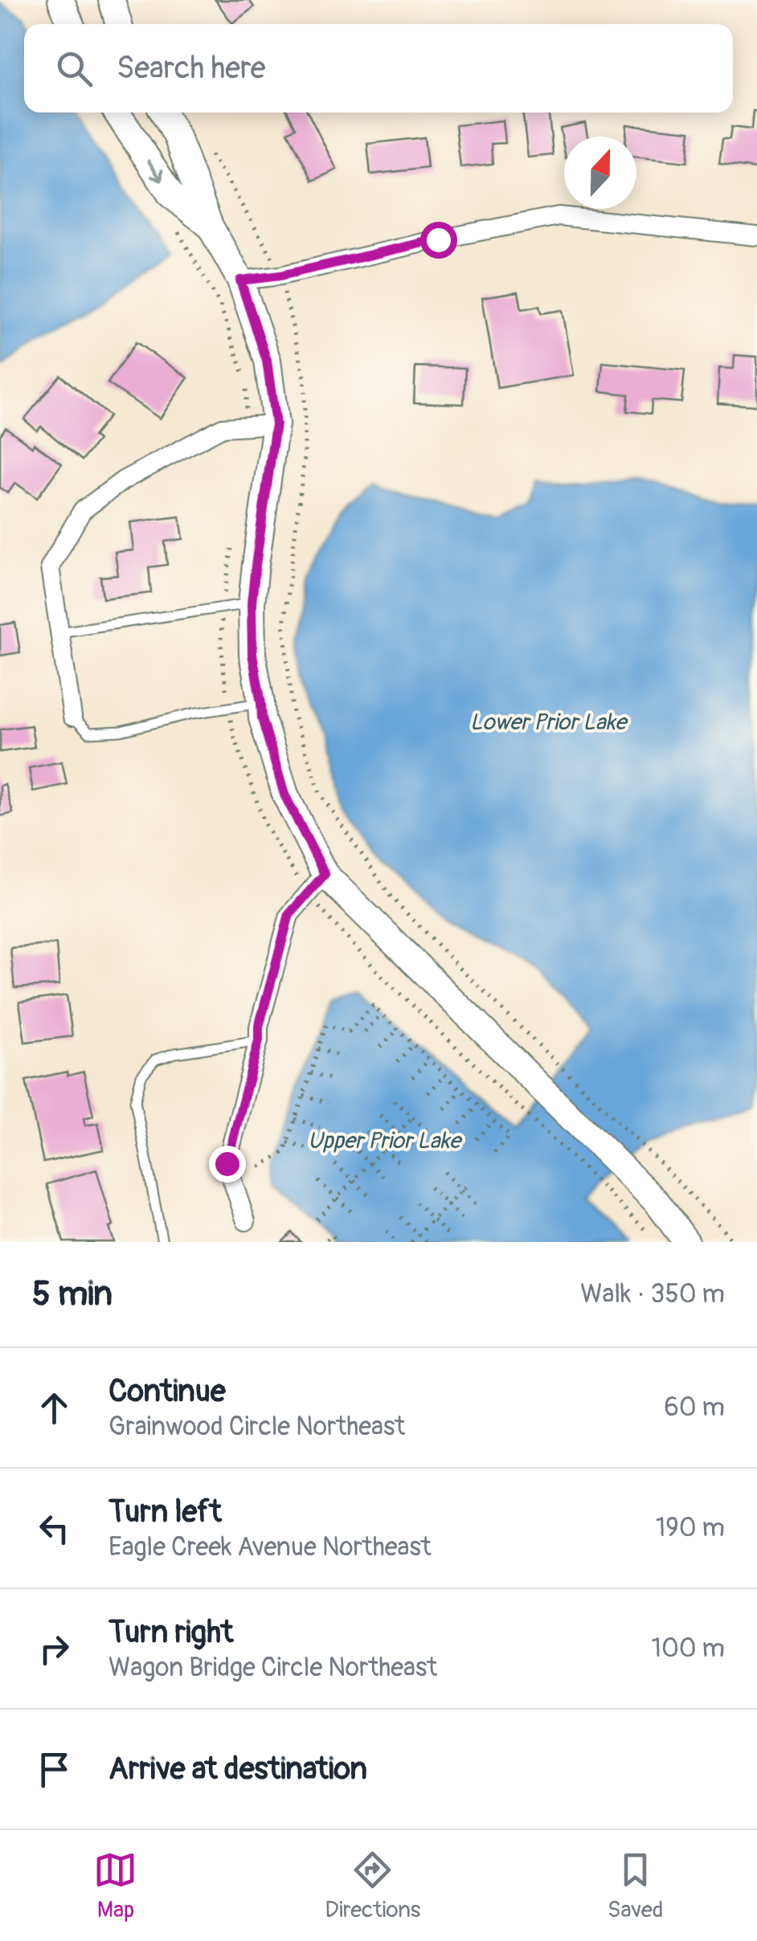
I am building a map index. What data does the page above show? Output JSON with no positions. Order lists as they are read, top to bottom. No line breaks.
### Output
{"water":["Lower Prior Lake","Upper Prior Lake"],"north":"top","page":{"search":"Search here","heading":["5 min","Walk · 350 m"],"list":[["Continue","Grainwood Circle Northeast","60 m"],["Turn left","Eagle Creek Avenue Northeast","190 m"],["Turn right","Wagon Bridge Circle Northeast","100 m"],"Arrive at destination"],"nav":["Map","Directions","Saved"]}}
